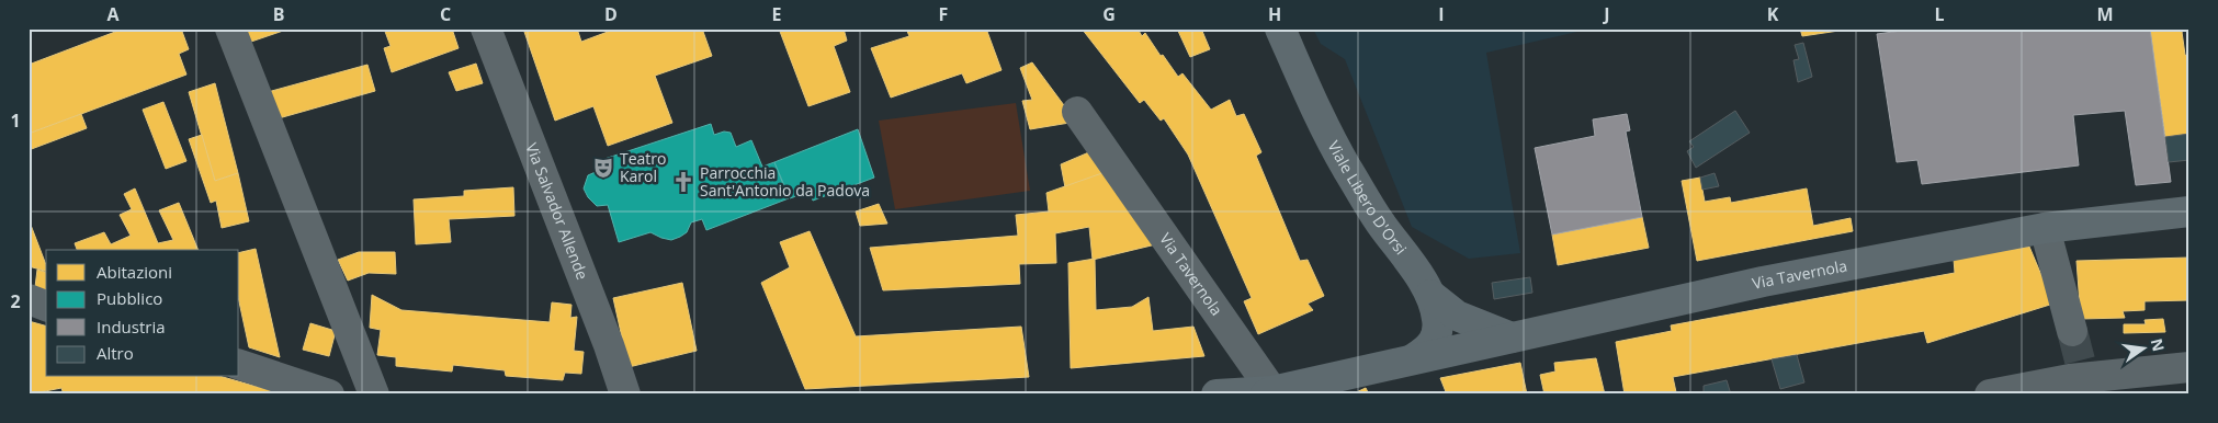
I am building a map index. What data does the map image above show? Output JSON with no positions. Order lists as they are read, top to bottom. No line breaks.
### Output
{"streets":{"main road":["Viale Libero D'Orsi","Via Tavernola"],"street":["Via Salvador Allende"]},"crossings":[["Viale Libero D'Orsi","Via Tavernola"]],"places":{"theatre":["Teatro Karol"],"church":["Parrocchia Sant'Antonio da Padova"]},"legend":["Abitazioni","Pubblico","Industria","Altro"],"north":"right","grid":{"columns":["A","B","C","D","E","F","G","H","I","J","K","L","M"],"rows":["1","2"]}}
